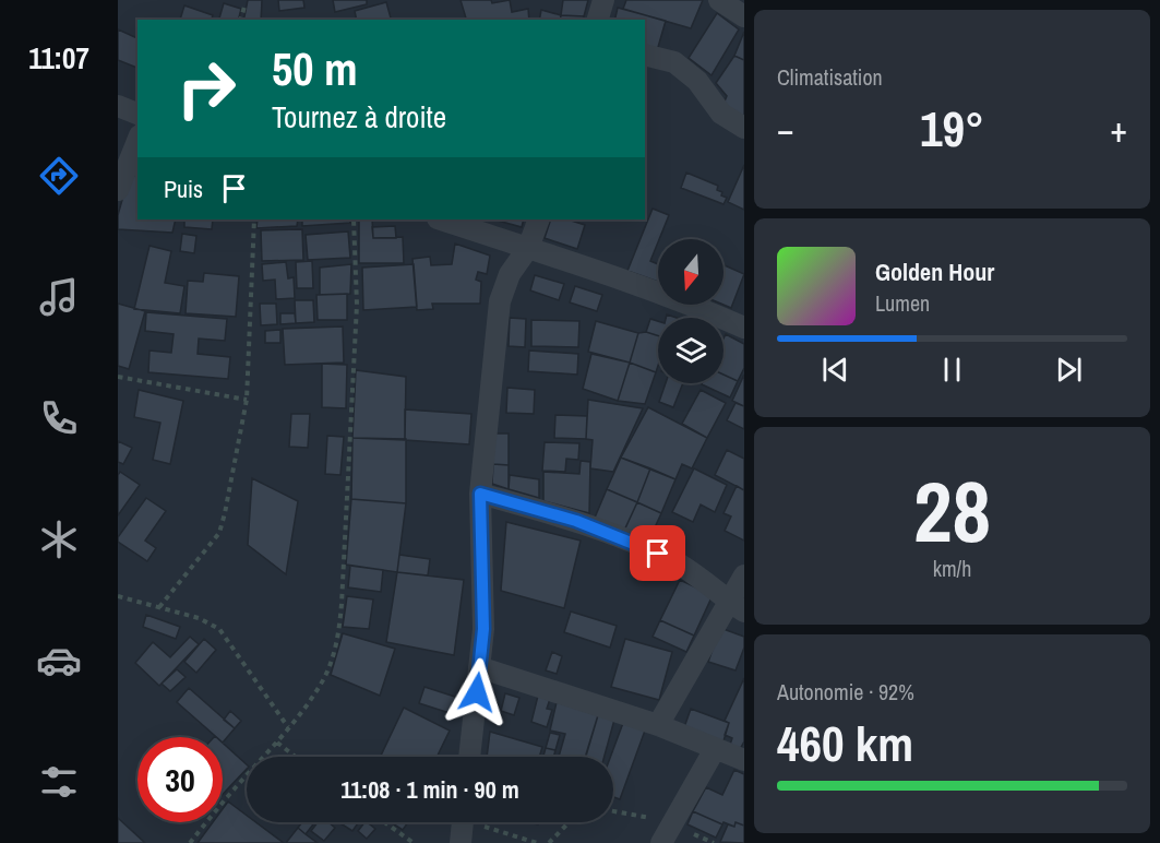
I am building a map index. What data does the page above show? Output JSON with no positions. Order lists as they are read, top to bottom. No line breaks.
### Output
{"north":"bottom","page":{"tabs":"11:07","tile":["Climatisation",["28","km/h"],["Autonomie · 92%","460 km"]],"turn":["50 m","Tournez à droite"],"heat":["−","19°","+"],"then":"Puis","song":["Golden Hour","Lumen"],"limit":"30","trip":"11:08 · 1 min · 90 m"}}
